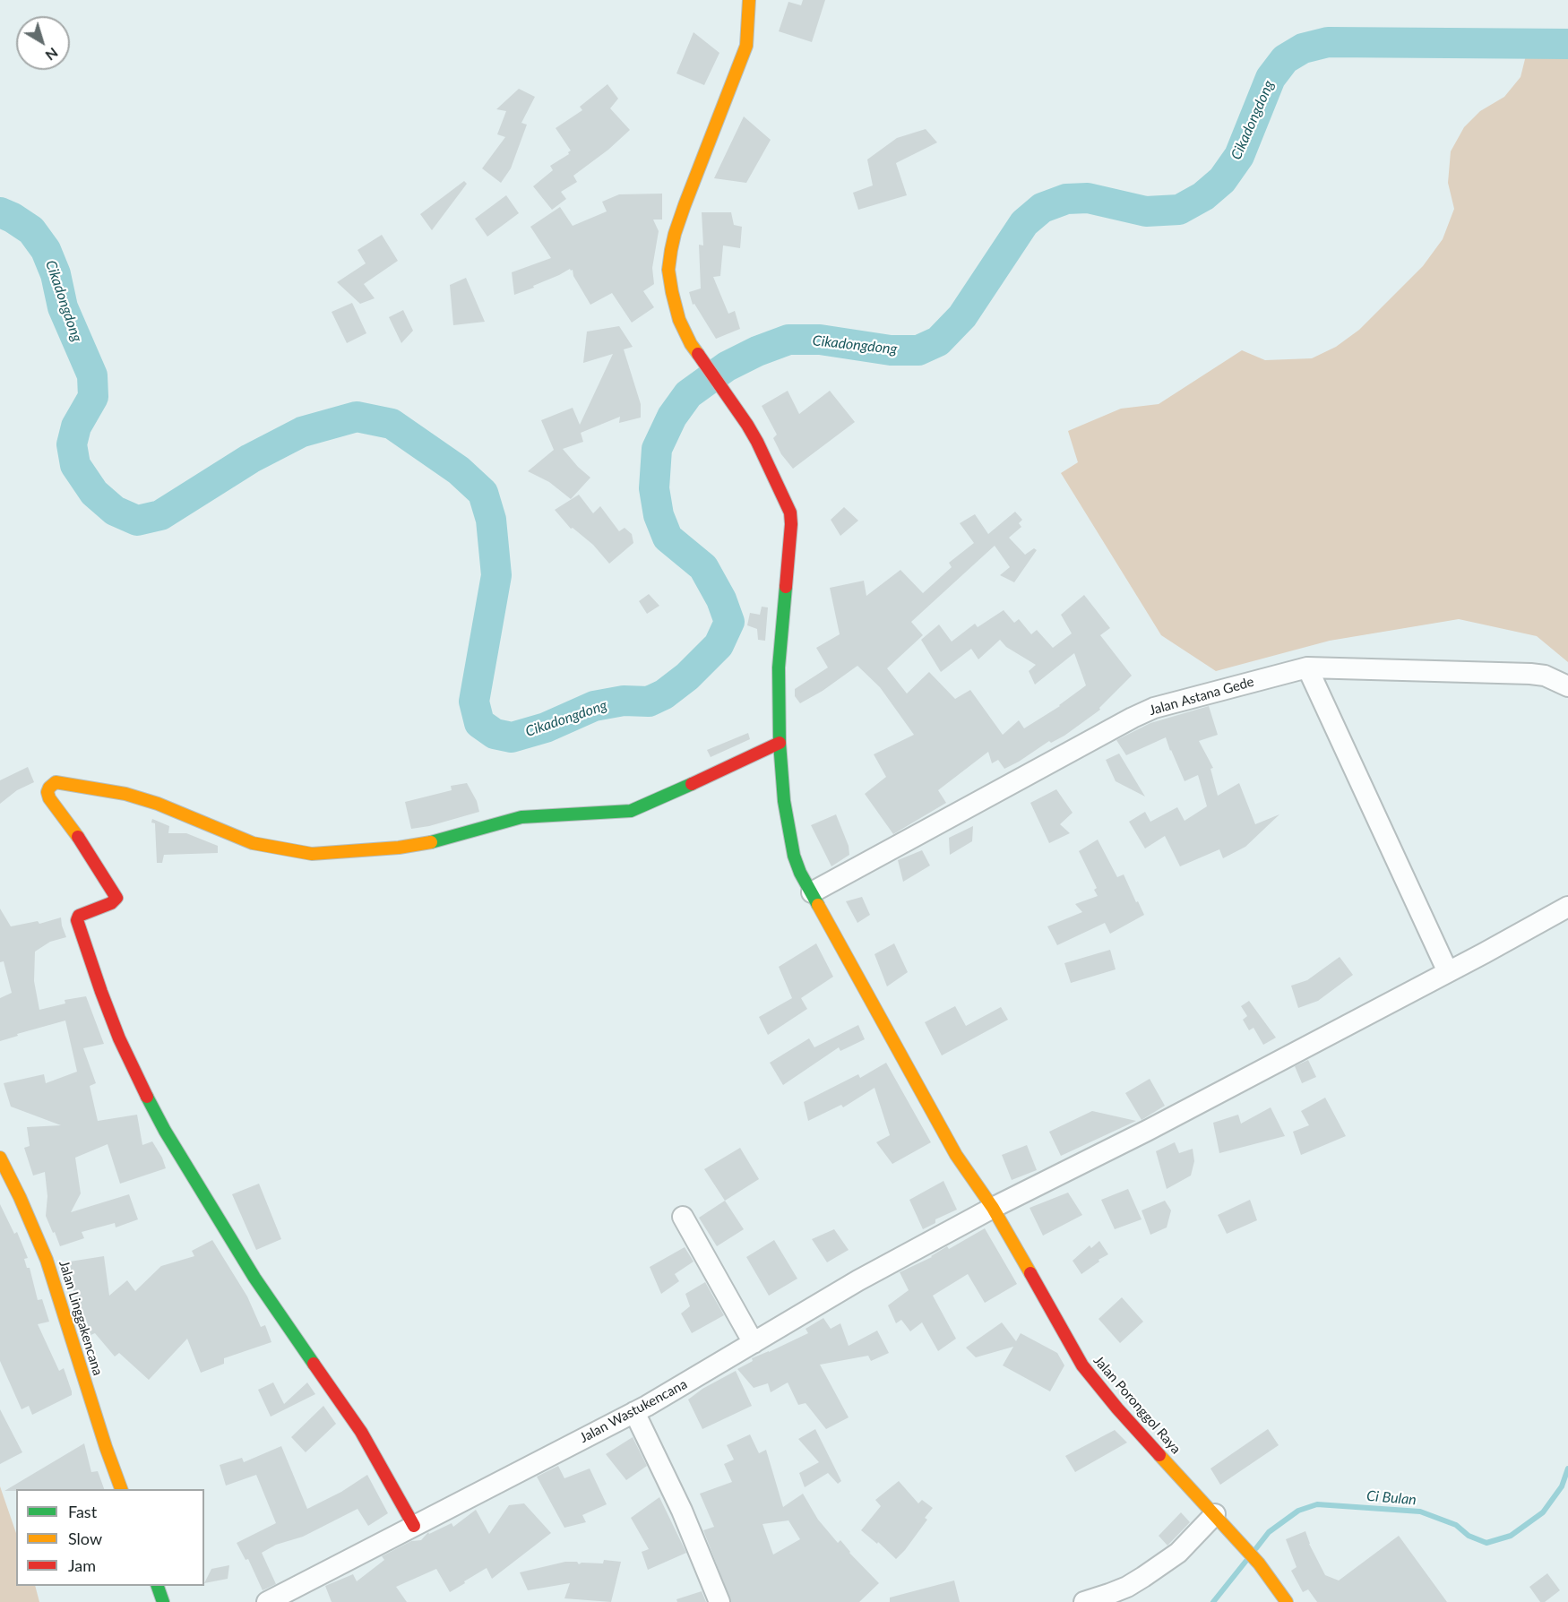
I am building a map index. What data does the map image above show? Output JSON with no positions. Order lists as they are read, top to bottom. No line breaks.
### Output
{"streets":{"street":["Jalan Astana Gede","Jalan Linggakencana","Jalan Poronggol Raya","Jalan Wastukencana"]},"crossings":[["Jalan Astana Gede","Jalan Poronggol Raya"],["Jalan Poronggol Raya","Jalan Wastukencana"]],"water":["Cikadongdong","Ci Bulan"],"legend":["Fast","Slow","Jam"],"north":"bottom right"}
